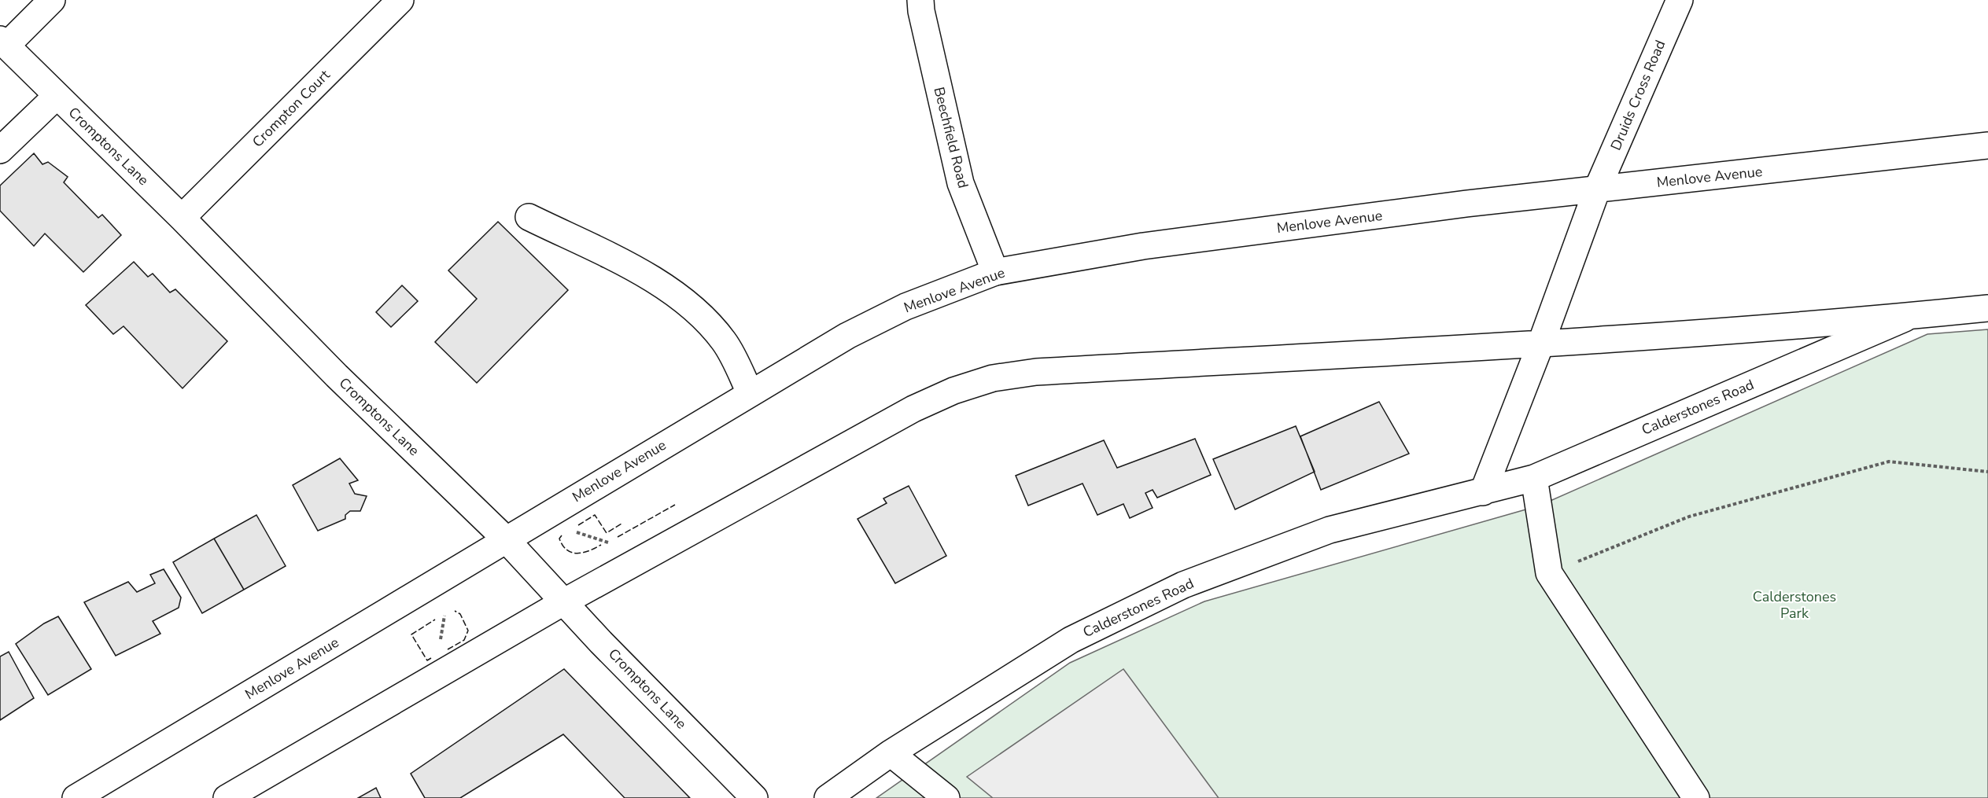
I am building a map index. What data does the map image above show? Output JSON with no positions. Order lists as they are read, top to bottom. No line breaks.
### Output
{"streets":{"main road":["Druids Cross Road","Crompton Court","Beechfield Road","Cromptons Lane","Menlove Avenue","Calderstones Road"]},"crossings":[["Druids Cross Road","Menlove Avenue"],["Crompton Court","Cromptons Lane"],["Beechfield Road","Menlove Avenue"],["Cromptons Lane","Menlove Avenue"]],"parks":["Calderstones Park"]}
